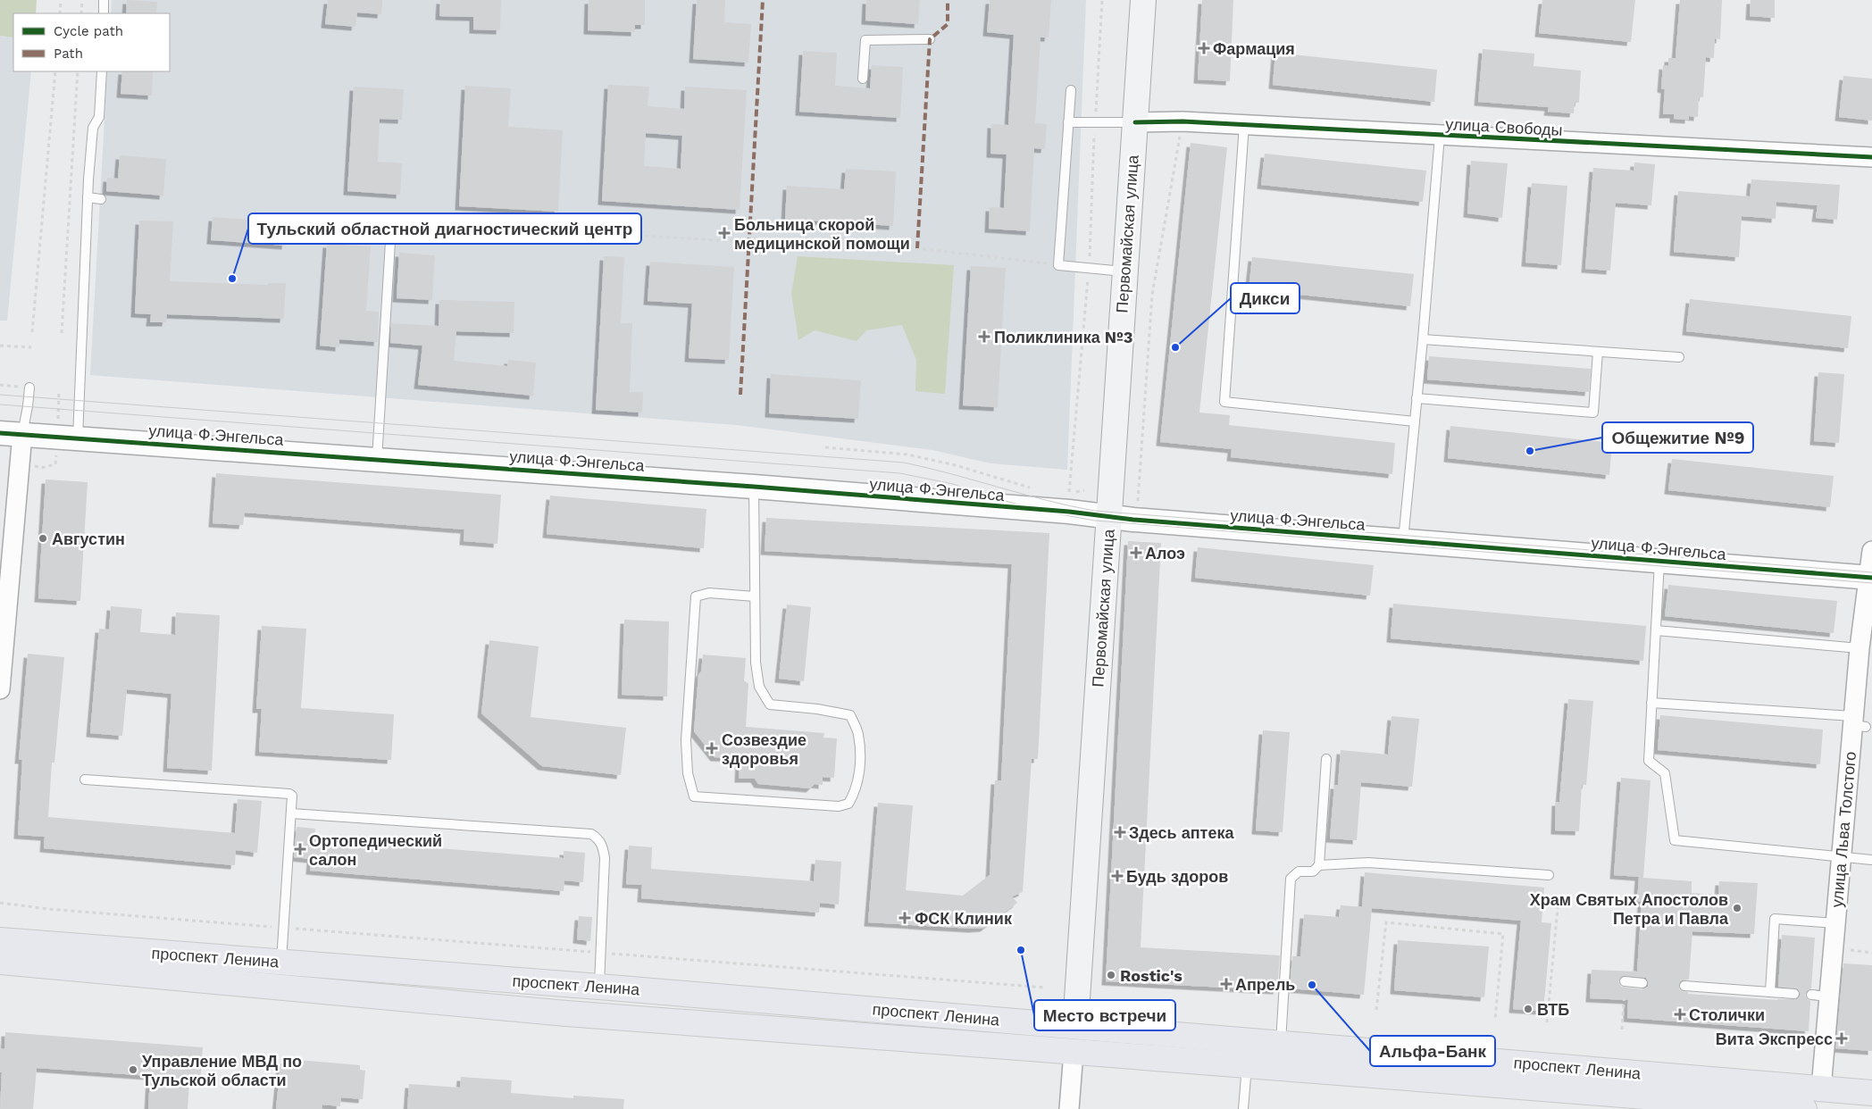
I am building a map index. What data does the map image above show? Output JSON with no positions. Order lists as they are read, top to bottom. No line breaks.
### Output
{"streets":{"main road":["Первомайская улица","проспект Ленина"],"street":["улица Свободы","улица Ф.Энгельса","улица Льва Толстого"]},"crossings":[["улица Свободы","Первомайская улица"],["Первомайская улица","улица Ф.Энгельса"],["Первомайская улица","проспект Ленина"],["улица Ф.Энгельса","улица Льва Толстого"],["улица Льва Толстого","проспект Ленина"]],"places":{"health":["Фармация","Больница скорой медицинской помощи","Поликлиника №3","Алоэ","Созвездие здоровья","Здесь аптека","Ортопедический салон","Будь здоров","ФСК Клиник","Апрель","Столички","Вита Экспресс"],"other":["Тульский областной диагностический центр","Дикси","Общежитие №9","Августин","Храм Святых Апостолов Петра и Павла","Место встречи","Rostic's","Альфа-Банк","ВТБ","Управление МВД по Тульской области"]},"legend":["Cycle path","Path"]}
